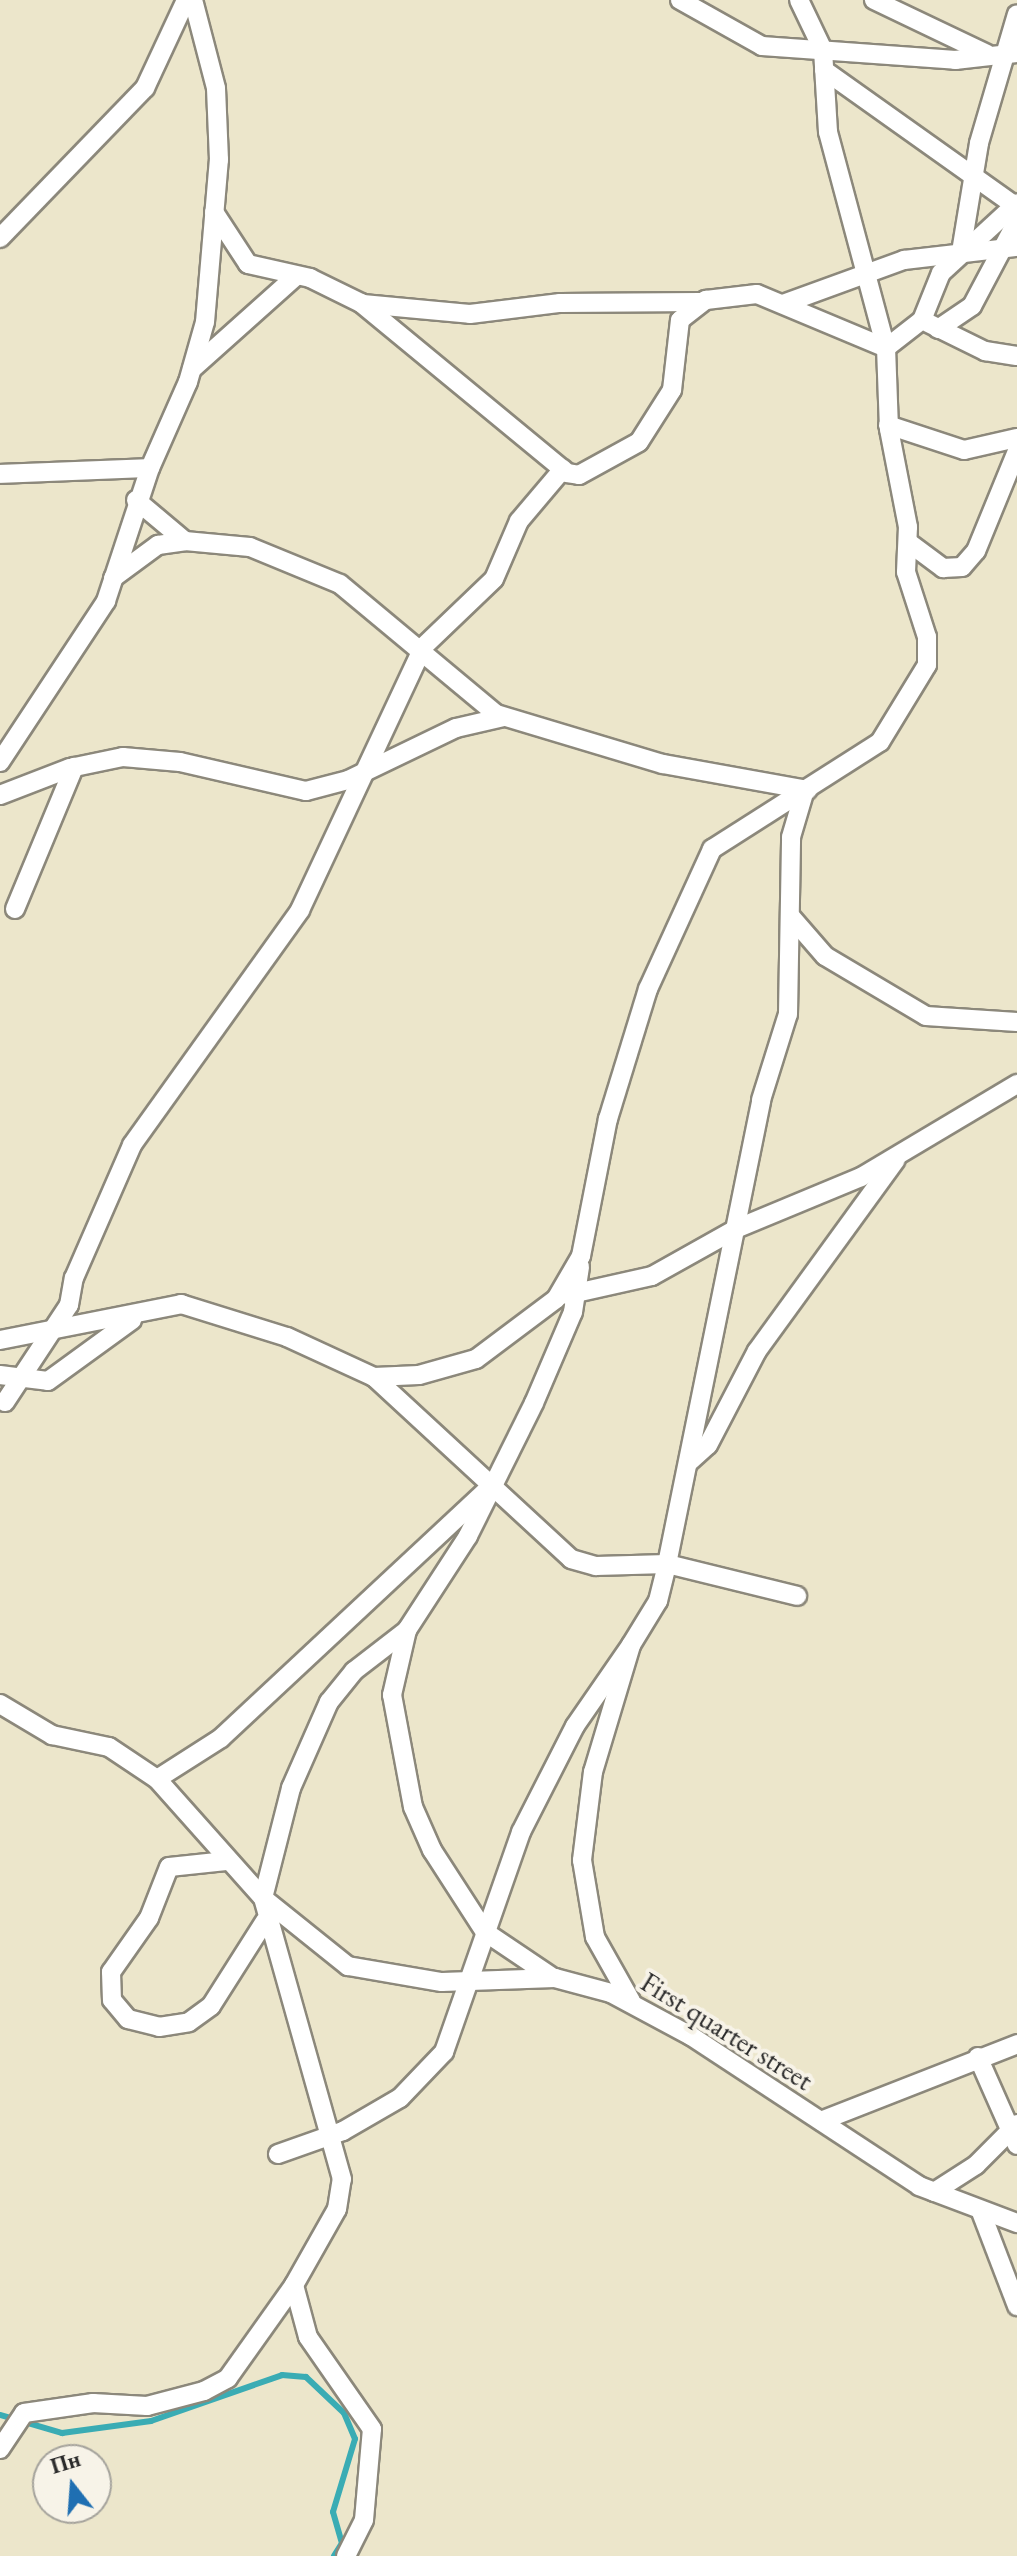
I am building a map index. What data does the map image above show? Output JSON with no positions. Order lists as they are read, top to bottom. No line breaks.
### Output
{"streets":{"street":["First quarter street"]},"north":"top"}
